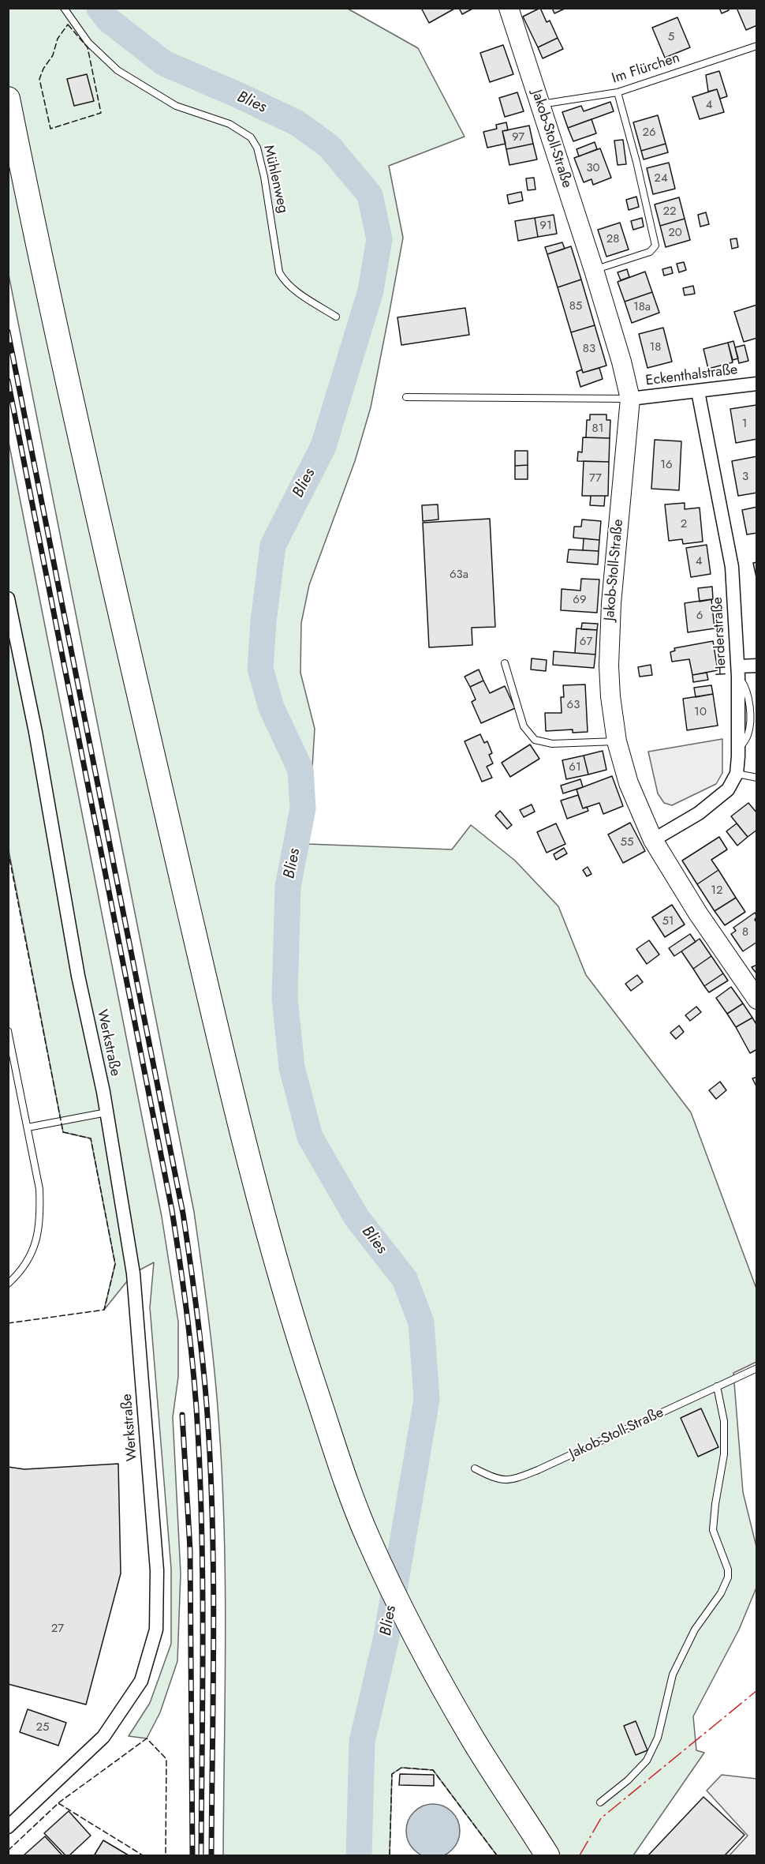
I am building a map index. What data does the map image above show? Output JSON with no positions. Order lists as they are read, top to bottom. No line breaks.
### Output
{"streets":{"main road":["Jakob-Stoll-Straße"],"street":["Eckenthalstraße","Herderstraße","Werkstraße"],"lane":["Im Flürchen","Mühlenweg"]},"crossings":[["Im Flürchen","Jakob-Stoll-Straße"],["Jakob-Stoll-Straße","Eckenthalstraße"],["Eckenthalstraße","Herderstraße"]],"water":["Blies"],"house_numbers":["5","4","26","97","30","24","22","91","20","28","85","18a","18","83","1","81","16","3","77","2","4","63a","69","6","67","63","10","61","55","12","51","8","27","25"]}
